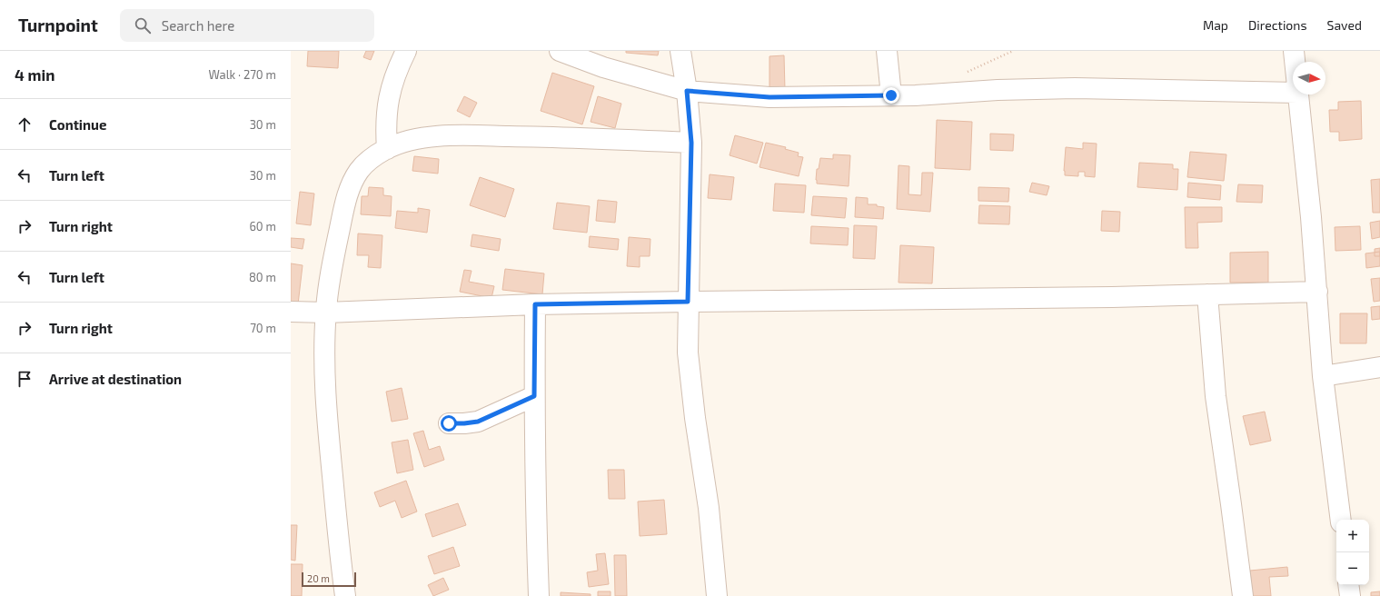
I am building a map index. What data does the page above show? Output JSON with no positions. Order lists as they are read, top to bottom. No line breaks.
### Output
{"scale_bar":"20 m","north":"right","page":{"header":"Turnpoint","search":"Search here","nav":["Map","Directions","Saved"],"heading":["4 min","Walk · 270 m"],"list":[["Continue","30 m"],["Turn left","30 m"],["Turn right","60 m"],["Turn left","80 m"],["Turn right","70 m"],"Arrive at destination"],"map_buttons":["+","−"],"scale":"20 m"}}
